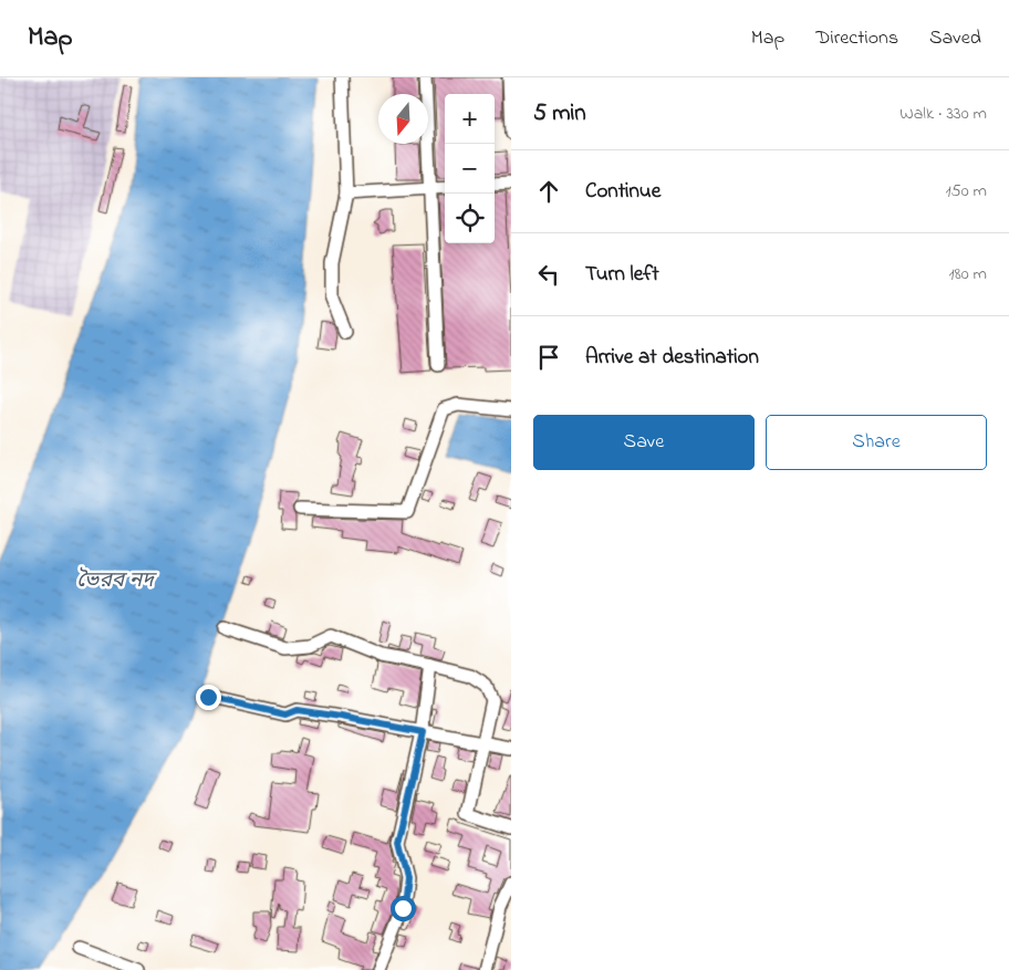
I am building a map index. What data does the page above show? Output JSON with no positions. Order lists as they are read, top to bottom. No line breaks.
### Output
{"water":["ভৈরব নদ"],"north":"bottom","page":{"header":"Map","nav":["Map","Directions","Saved"],"heading":["5 min","Walk · 330 m"],"map_buttons":["+","−"],"list":[["Continue","150 m"],["Turn left","180 m"],"Arrive at destination"],"buttons":["Save","Share"]}}
